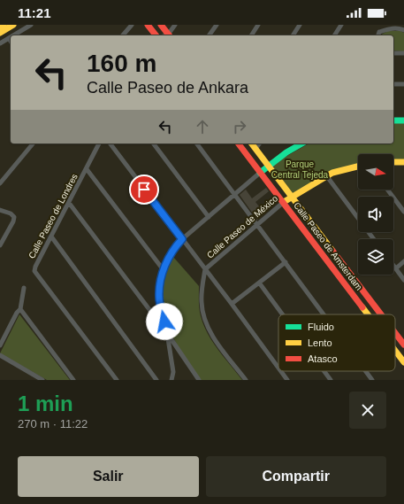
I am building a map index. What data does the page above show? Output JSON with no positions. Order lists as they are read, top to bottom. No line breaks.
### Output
{"streets":{"main road":["Calle Paseo de México","Calle Paseo de Amsterdam"],"street":["Calle Paseo de Londres"]},"crossings":[["Calle Paseo de México","Calle Paseo de Amsterdam"]],"parks":["Parque Central Tejeda"],"legend":["Fluido","Lento","Atasco"],"north":"right","page":{"status":"11:21","turn":["160 m","Calle Paseo de Ankara"],"heading":["1 min","270 m · 11:22"],"buttons":["Salir","Compartir"]}}
